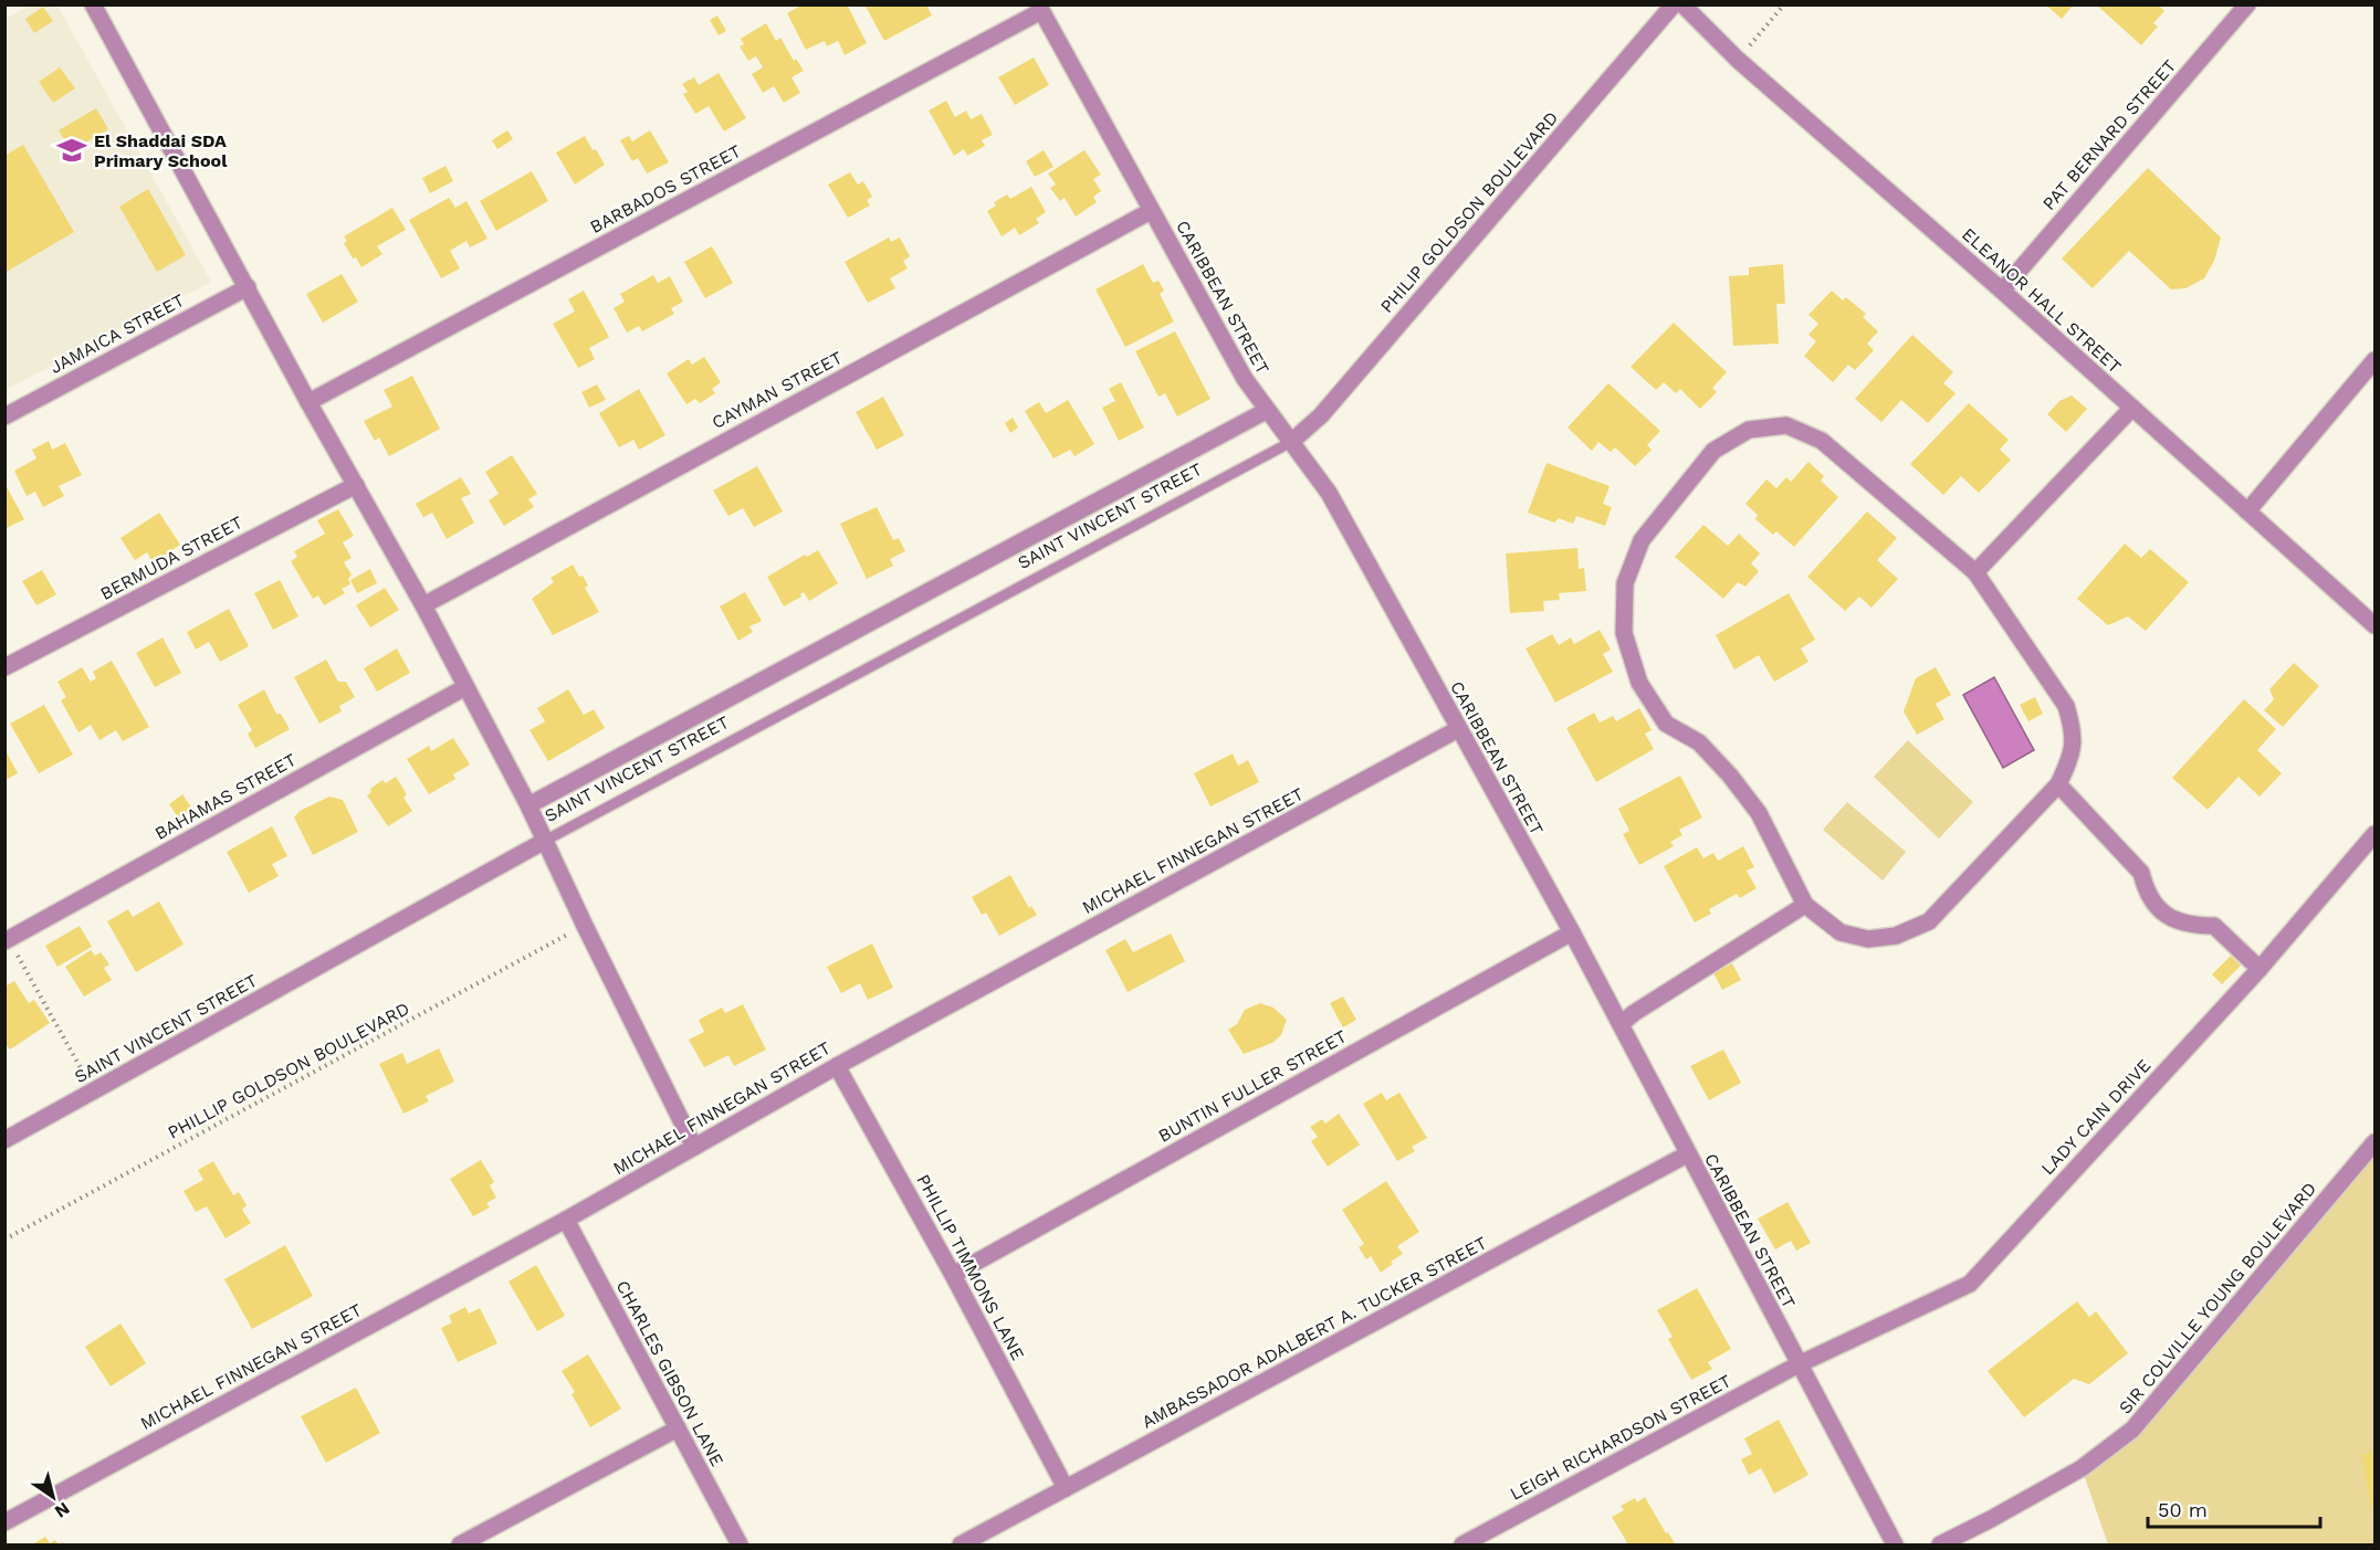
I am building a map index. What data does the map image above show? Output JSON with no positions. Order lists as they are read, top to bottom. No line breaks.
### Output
{"streets":{"street":["PAT BERNARD STREET","BARBADOS STREET","PHILIP GOLDSON BOULEVARD","CARIBBEAN STREET","ELEANOR HALL STREET","JAMAICA STREET","CAYMAN STREET","SAINT VINCENT STREET","BERMUDA STREET","BAHAMAS STREET","MICHAEL FINNEGAN STREET","BUNTIN FULLER STREET","LADY CAIN DRIVE","PHILLIP TIMMONS LANE","SIR COLVILLE YOUNG BOULEVARD","AMBASSADOR ADALBERT A. TUCKER STREET","CHARLES GIBSON LANE","LEIGH RICHARDSON STREET"],"path":["PHILLIP GOLDSON BOULEVARD"]},"crossings":[["PAT BERNARD STREET","ELEANOR HALL STREET"],["BARBADOS STREET","CARIBBEAN STREET"],["PHILIP GOLDSON BOULEVARD","CARIBBEAN STREET"],["PHILIP GOLDSON BOULEVARD","SAINT VINCENT STREET"],["CARIBBEAN STREET","CAYMAN STREET"],["CARIBBEAN STREET","SAINT VINCENT STREET"],["CARIBBEAN STREET","MICHAEL FINNEGAN STREET"],["CARIBBEAN STREET","BUNTIN FULLER STREET"],["CARIBBEAN STREET","LADY CAIN DRIVE"],["CARIBBEAN STREET","AMBASSADOR ADALBERT A. TUCKER STREET"],["CARIBBEAN STREET","LEIGH RICHARDSON STREET"],["MICHAEL FINNEGAN STREET","PHILLIP TIMMONS LANE"],["MICHAEL FINNEGAN STREET","CHARLES GIBSON LANE"],["BUNTIN FULLER STREET","PHILLIP TIMMONS LANE"],["LADY CAIN DRIVE","LEIGH RICHARDSON STREET"],["PHILLIP TIMMONS LANE","AMBASSADOR ADALBERT A. TUCKER STREET"]],"places":{"school or university":["El Shaddai SDA Primary School"]},"scale_bar":"50 m","north":"bottom right"}
